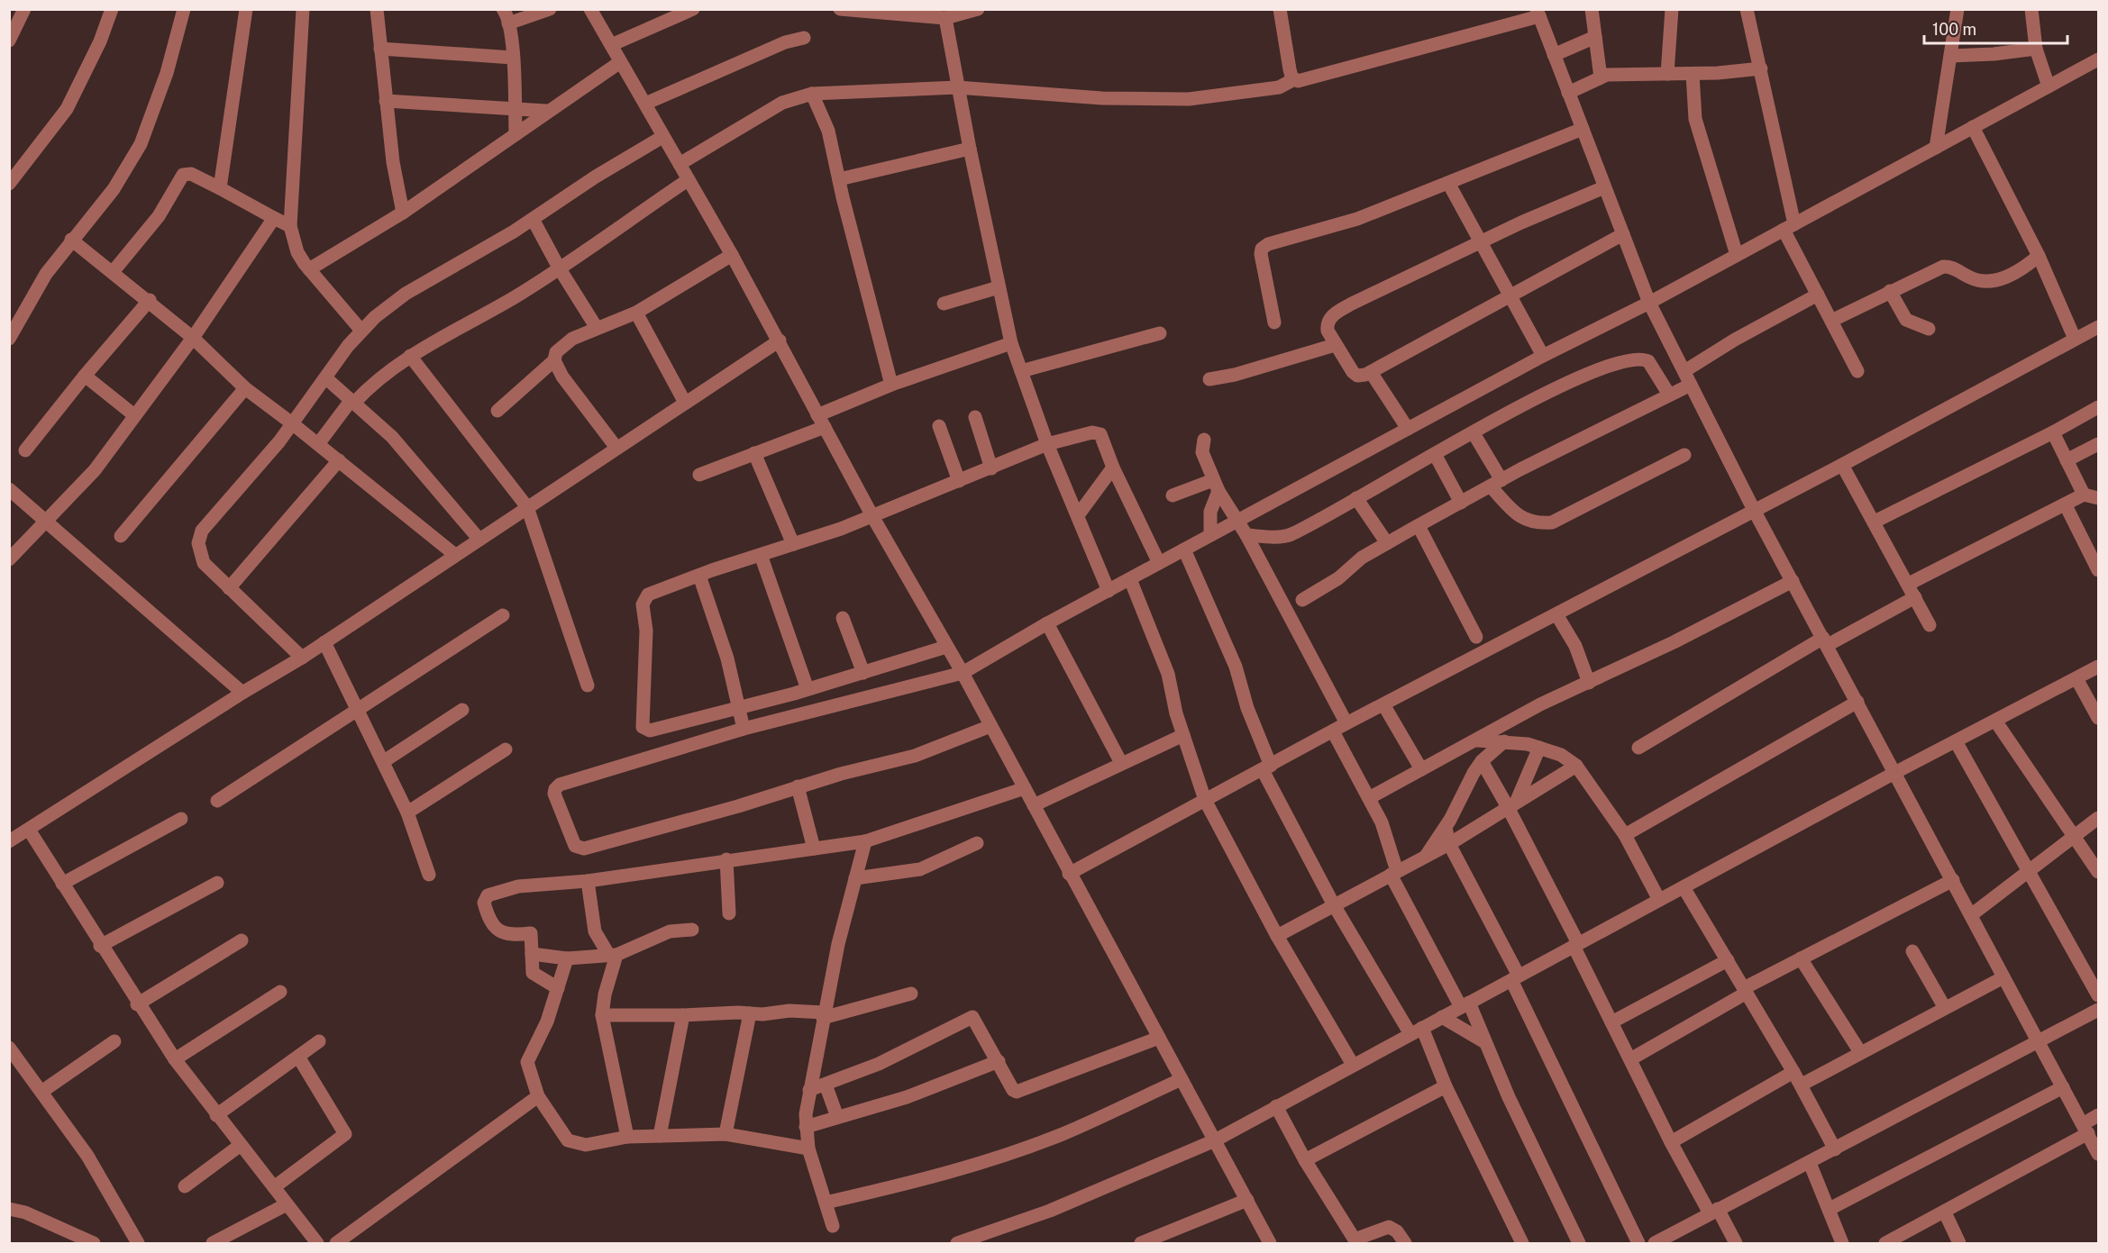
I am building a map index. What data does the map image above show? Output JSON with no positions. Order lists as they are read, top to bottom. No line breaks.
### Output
{"scale_bar":"100 m"}
